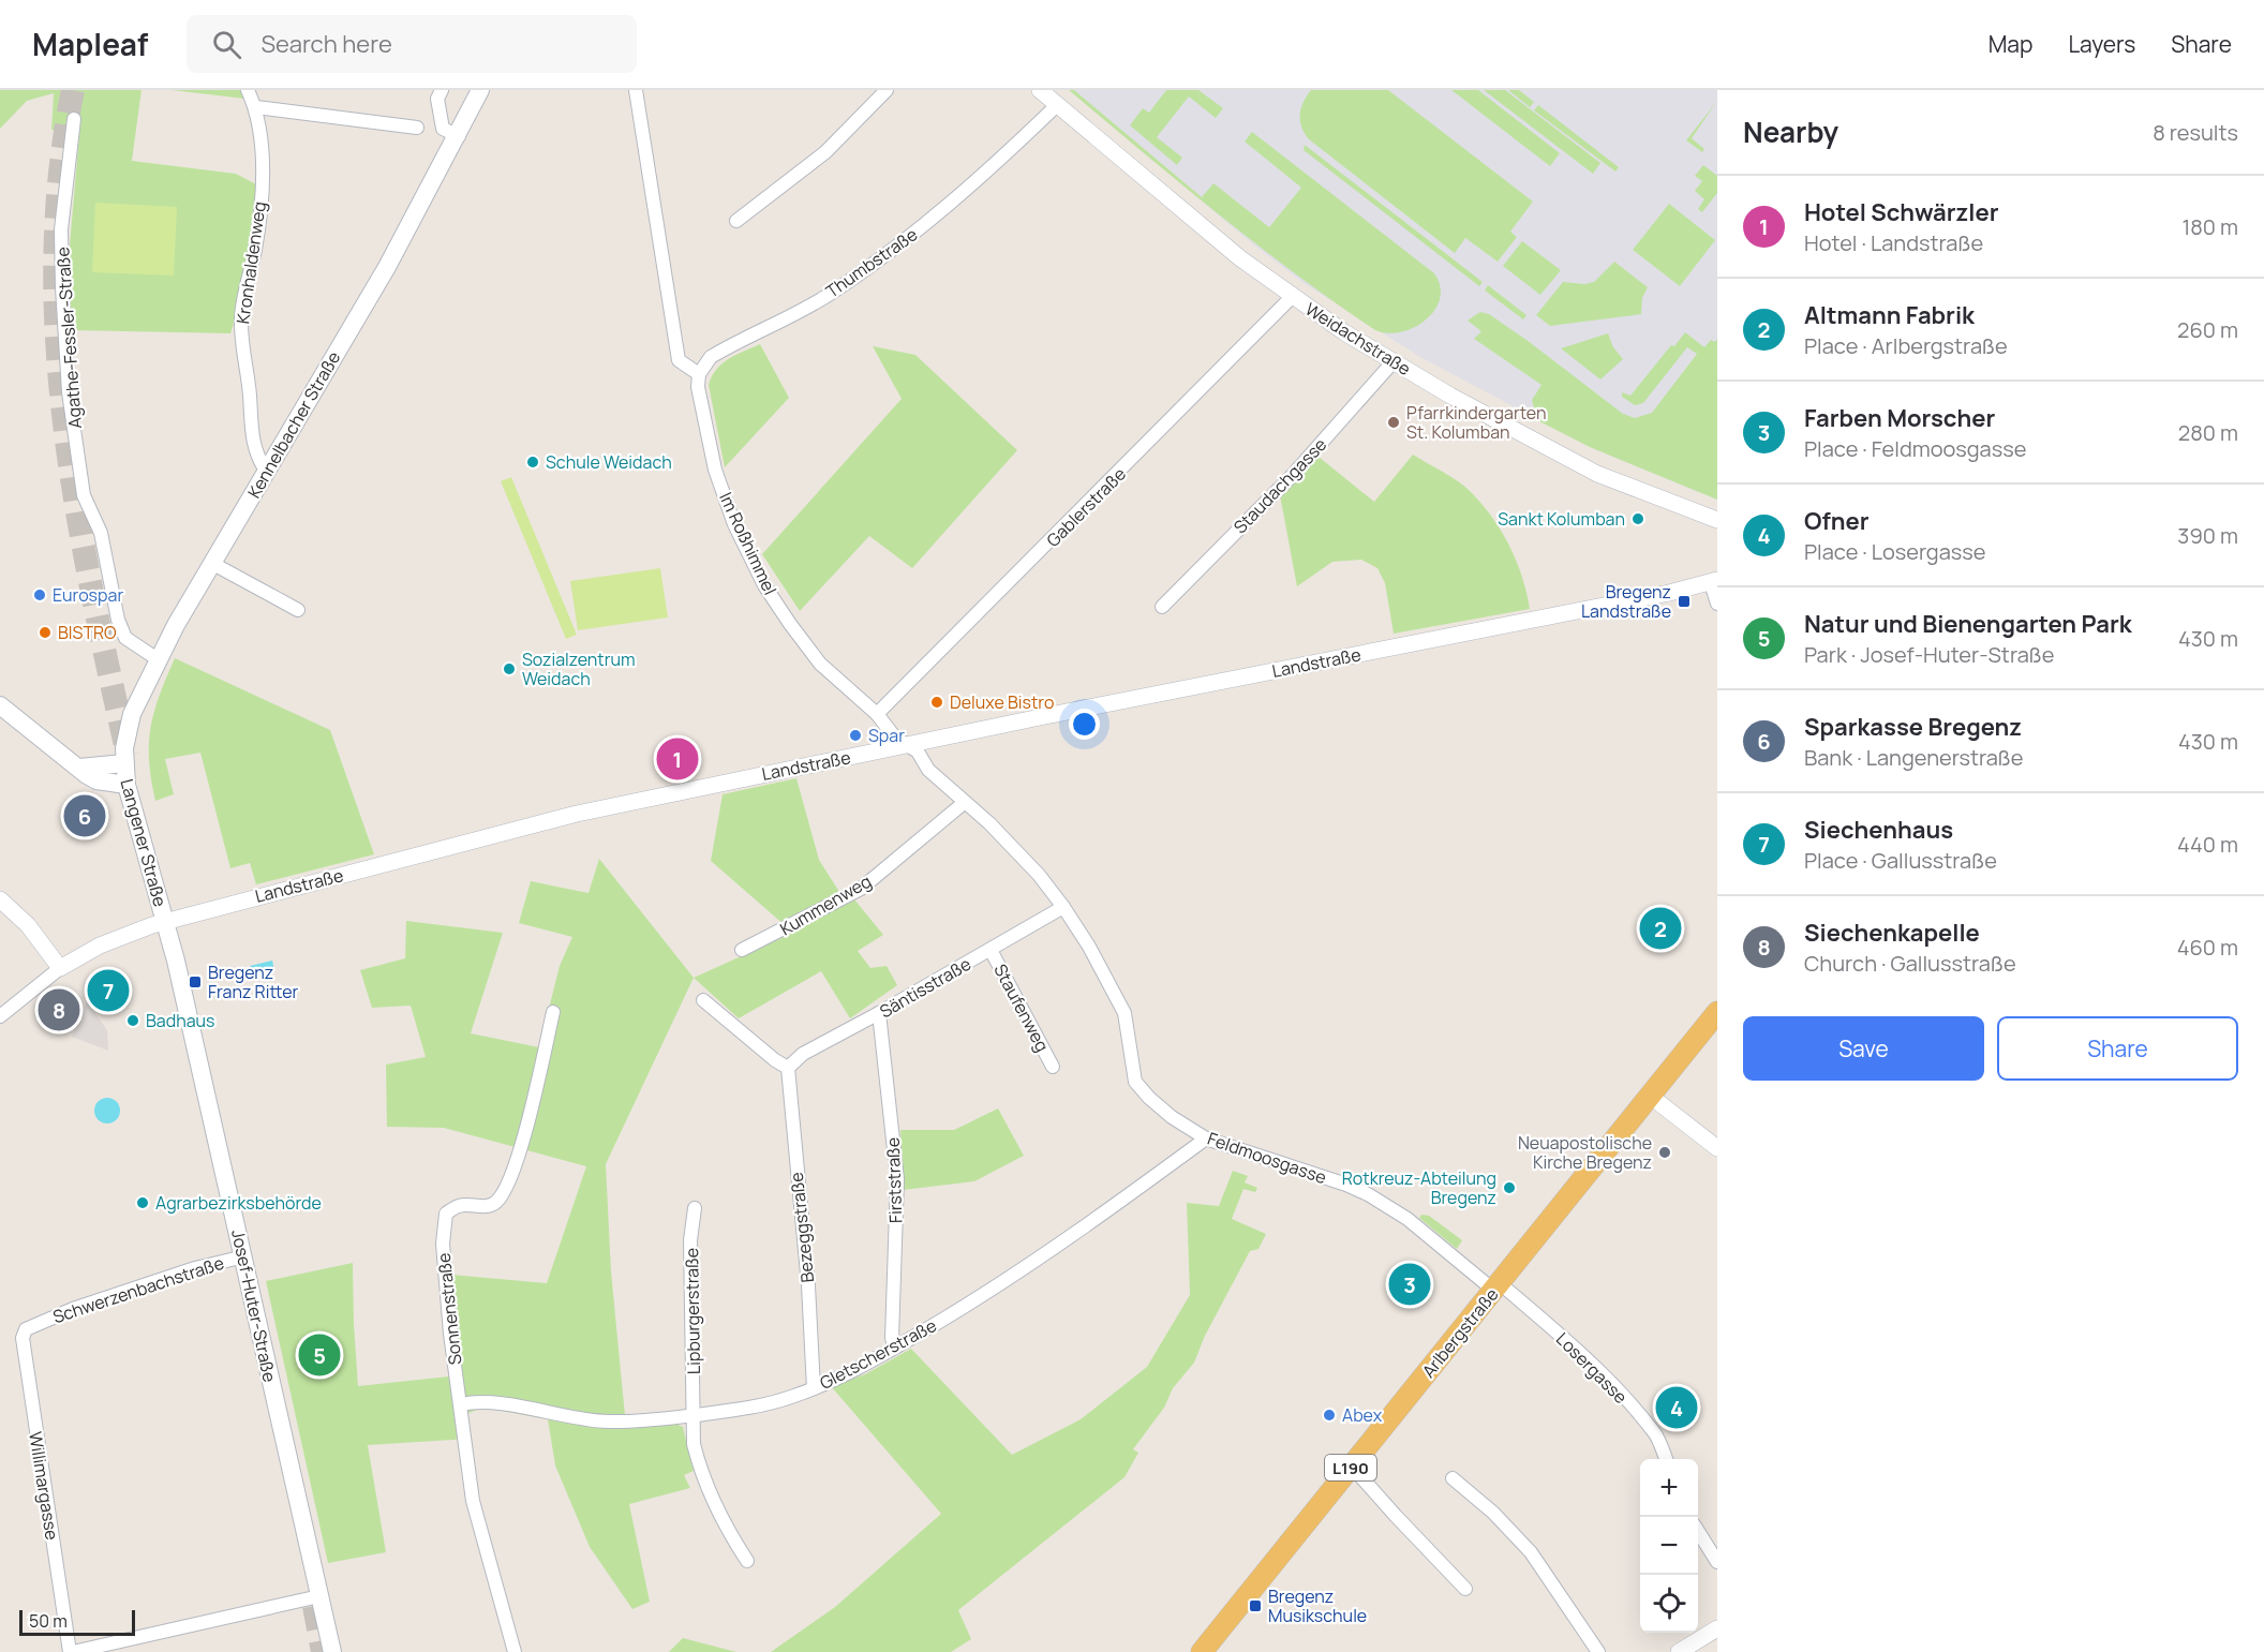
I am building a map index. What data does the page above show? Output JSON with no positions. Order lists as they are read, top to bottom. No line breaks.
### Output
{"streets":{"main road":["Kennelbacher Straße","Langener Straße","Josef-Huter-Straße","Arlbergstraße","L190"],"street":["Kronhaldenweg","Thumbstraße","Agathe-Fessler-Straße","Weidachstraße","Staudachgasse","Gablerstraße","Im Roßhimmel","Landstraße","Kummenweg","Säntisstraße","Staufenweg","Feldmoosgasse","Firststraße","Bezeggstraße","Schwerzenbachstraße","Sonnenstraße","Lipburgerstraße","Gletscherstraße","Losergasse","Willimargasse"]},"crossings":[["Kronhaldenweg","Kennelbacher Straße"],["Thumbstraße","Weidachstraße"],["Thumbstraße","Im Roßhimmel"],["Agathe-Fessler-Straße","Kennelbacher Straße"],["Weidachstraße","Staudachgasse"],["Weidachstraße","Gablerstraße"],["Kennelbacher Straße","Langener Straße"],["Gablerstraße","Im Roßhimmel"],["Im Roßhimmel","Landstraße"],["Im Roßhimmel","Feldmoosgasse"],["Landstraße","Langener Straße"],["Landstraße","Feldmoosgasse"],["Landstraße","Josef-Huter-Straße"],["Langener Straße","Josef-Huter-Straße"],["Kummenweg","Feldmoosgasse"],["Säntisstraße","Staufenweg"],["Säntisstraße","Feldmoosgasse"],["Säntisstraße","Firststraße"],["Säntisstraße","Bezeggstraße"],["Feldmoosgasse","Arlbergstraße"],["Feldmoosgasse","Gletscherstraße"],["Feldmoosgasse","Losergasse"],["Firststraße","Gletscherstraße"],["Bezeggstraße","Gletscherstraße"],["Schwerzenbachstraße","Josef-Huter-Straße"],["Schwerzenbachstraße","Willimargasse"],["Sonnenstraße","Gletscherstraße"],["Lipburgerstraße","Gletscherstraße"],["Arlbergstraße","Losergasse"]],"places":{"other":["Pfarrkindergarten St. Kolumban","Schule Weidach","Sankt Kolumban","Eurospar","BISTRO","Sozialzentrum Weidach","Deluxe Bistro","Spar","Badhaus","Neuapostolische Kirche Bregenz","Rotkreuz-Abteilung Bregenz","Agrarbezirksbehörde","Abex"],"transit":["Bregenz Landstraße","Bregenz Franz Ritter","Bregenz Musikschule"]},"scale_bar":"50 m","page":{"header":"Mapleaf","search":"Search here","nav":["Map","Layers","Share"],"heading":["Nearby","8 results"],"list":[{"mark":"1","name":"Hotel Schwärzler","note":"Hotel · Landstraße","value":"180 m"},{"mark":"2","name":"Altmann Fabrik","note":"Place · Arlbergstraße","value":"260 m"},{"mark":"3","name":"Farben Morscher","note":"Place · Feldmoosgasse","value":"280 m"},{"mark":"4","name":"Ofner","note":"Place · Losergasse","value":"390 m"},{"mark":"5","name":"Natur und Bienengarten Park","note":"Park · Josef-Huter-Straße","value":"430 m"},{"mark":"6","name":"Sparkasse Bregenz","note":"Bank · Langenerstraße","value":"430 m"},{"mark":"7","name":"Siechenhaus","note":"Place · Gallusstraße","value":"440 m"},{"mark":"8","name":"Siechenkapelle","note":"Church · Gallusstraße","value":"460 m"}],"pins":["1","6","2","7","8","3","5","4"],"buttons":["Save","Share"],"map_buttons":["+","−"],"scale":"50 m"}}
